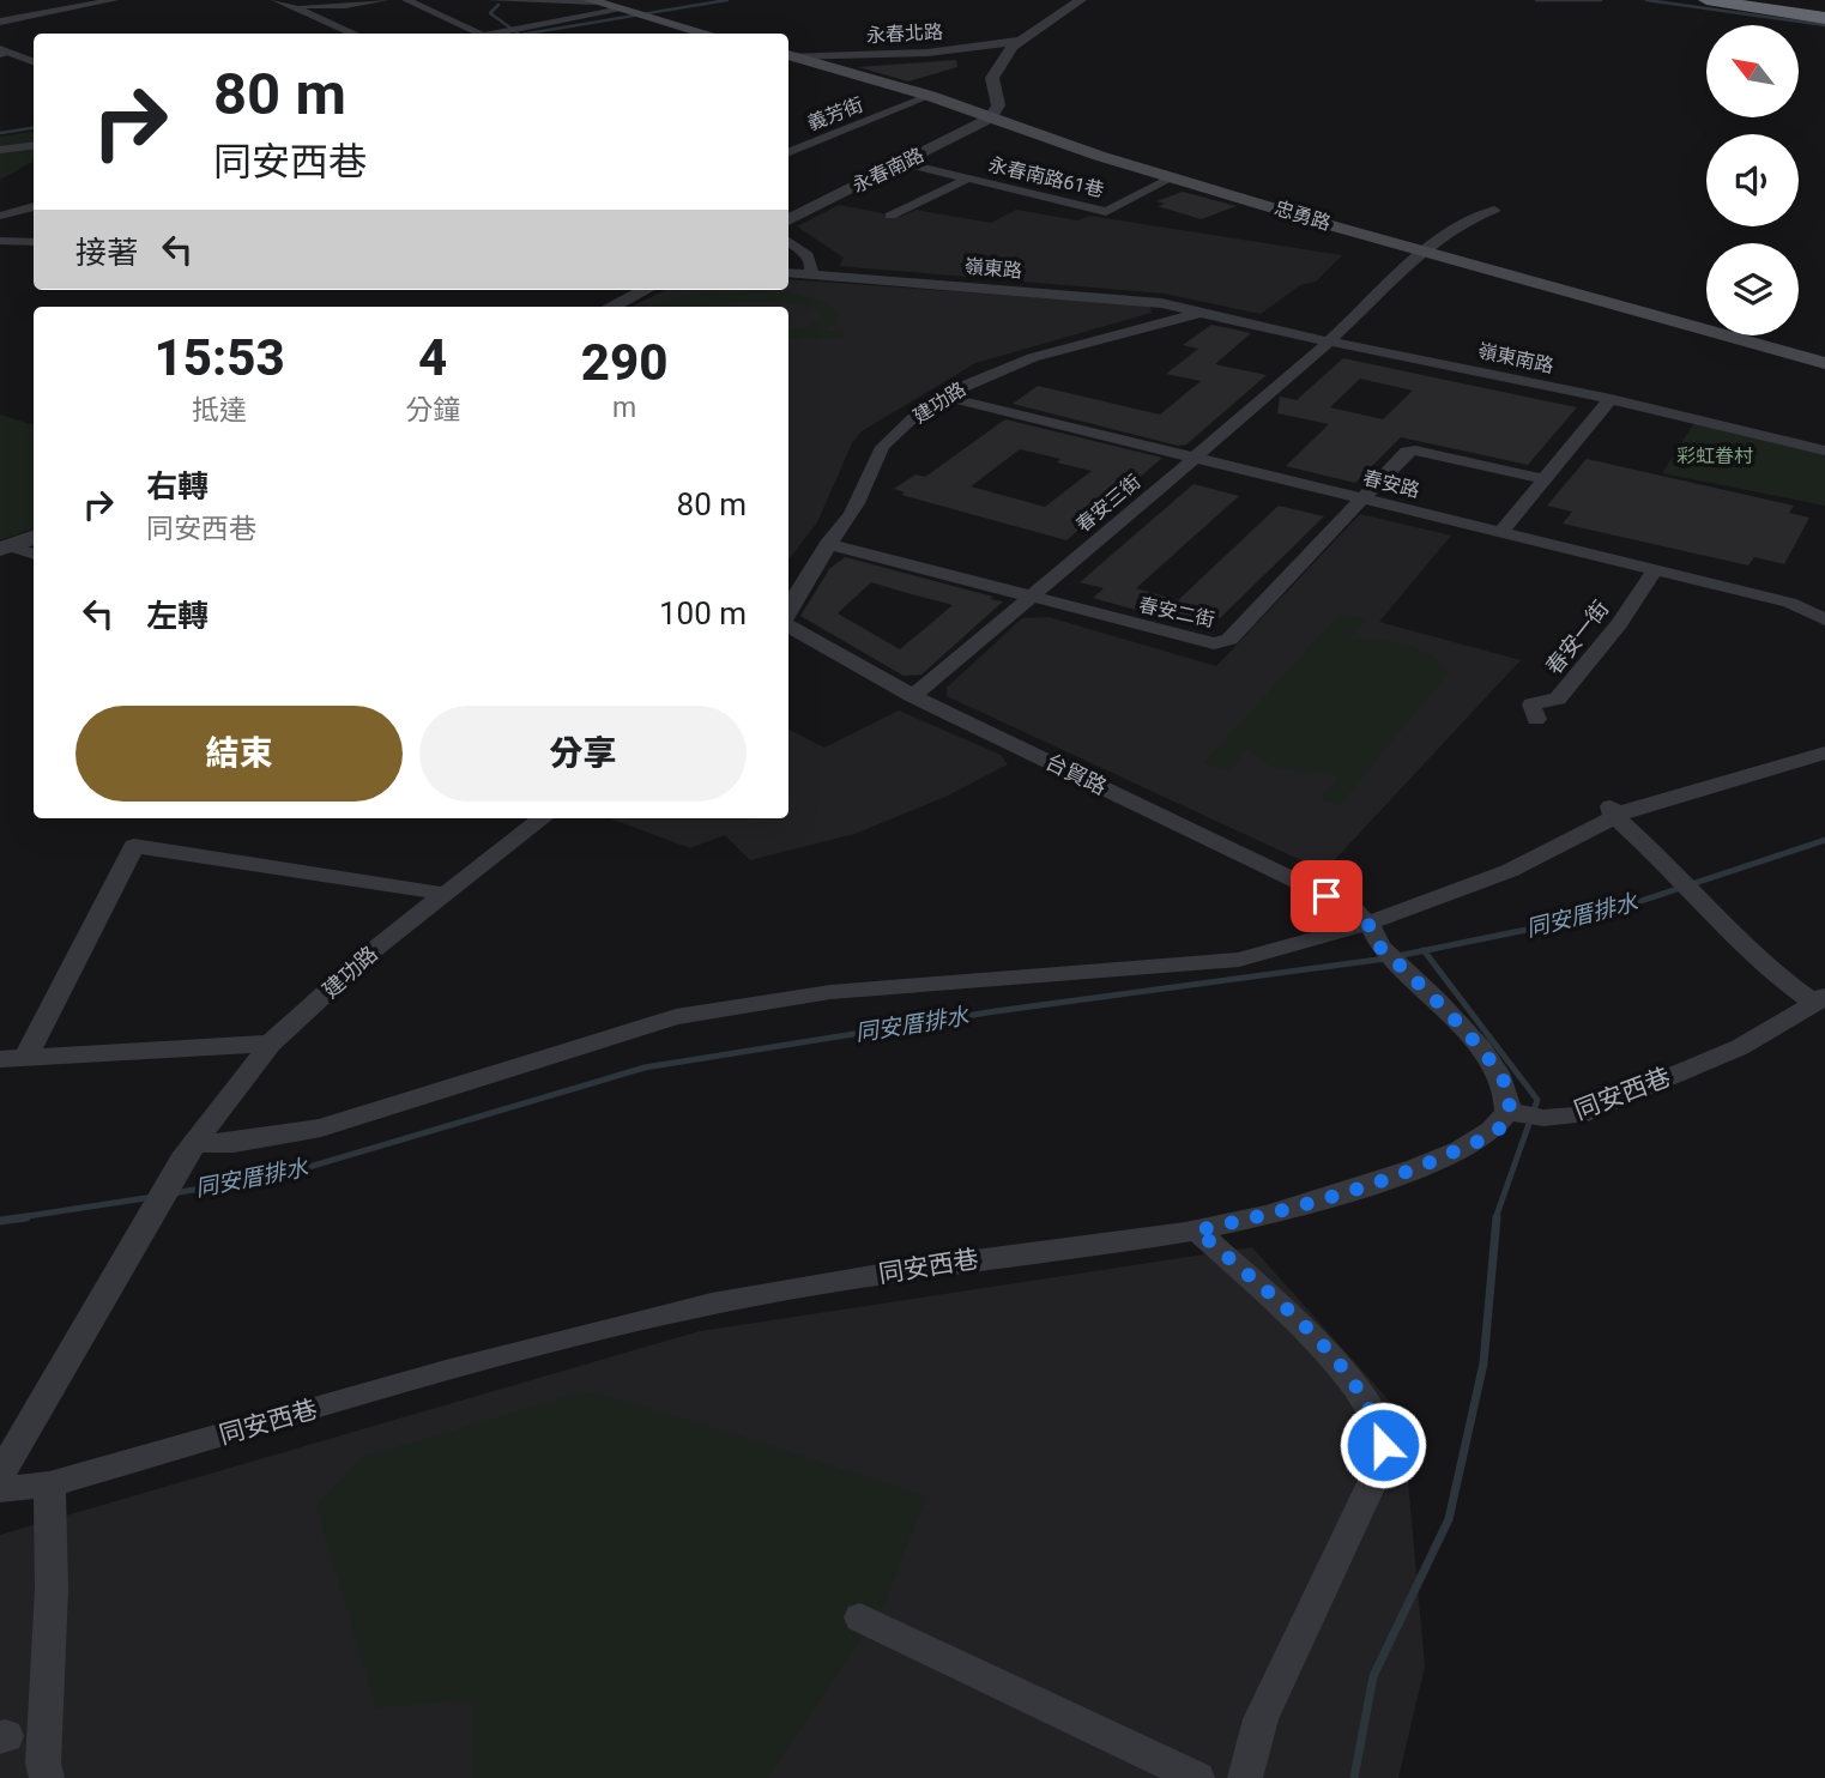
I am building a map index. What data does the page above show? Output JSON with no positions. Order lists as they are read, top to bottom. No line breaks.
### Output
{"streets":{"main road":["忠勇路"],"street":["永春北路","義芳街","永春南路","永春南路61巷","嶺東路","嶺東南路","建功路","春安路","春安三街","春安二街","春安一街","台貿路","同安西巷"]},"crossings":[["義芳街","忠勇路"],["永春南路","永春南路61巷"],["永春南路","忠勇路"],["永春南路61巷","忠勇路"],["嶺東路","嶺東南路"],["嶺東路","建功路"],["嶺東南路","建功路"],["嶺東南路","春安三街"],["建功路","春安路"],["建功路","春安二街"],["春安路","春安三街"],["春安路","春安二街"],["春安路","春安一街"],["春安三街","春安二街"],["春安三街","台貿路"],["台貿路","同安西巷"]],"water":["同安厝排水"],"parks":["彩虹眷村"],"north":"top left","page":{"turn":["80 m","同安西巷"],"then":"接著","eta":["15:53","抵達","4","分鐘","290","m"],"list":[{"name":"右轉","note":"同安西巷","value":"80 m"},{"name":"左轉","value":"100 m"}],"buttons":["結束","分享"]}}
